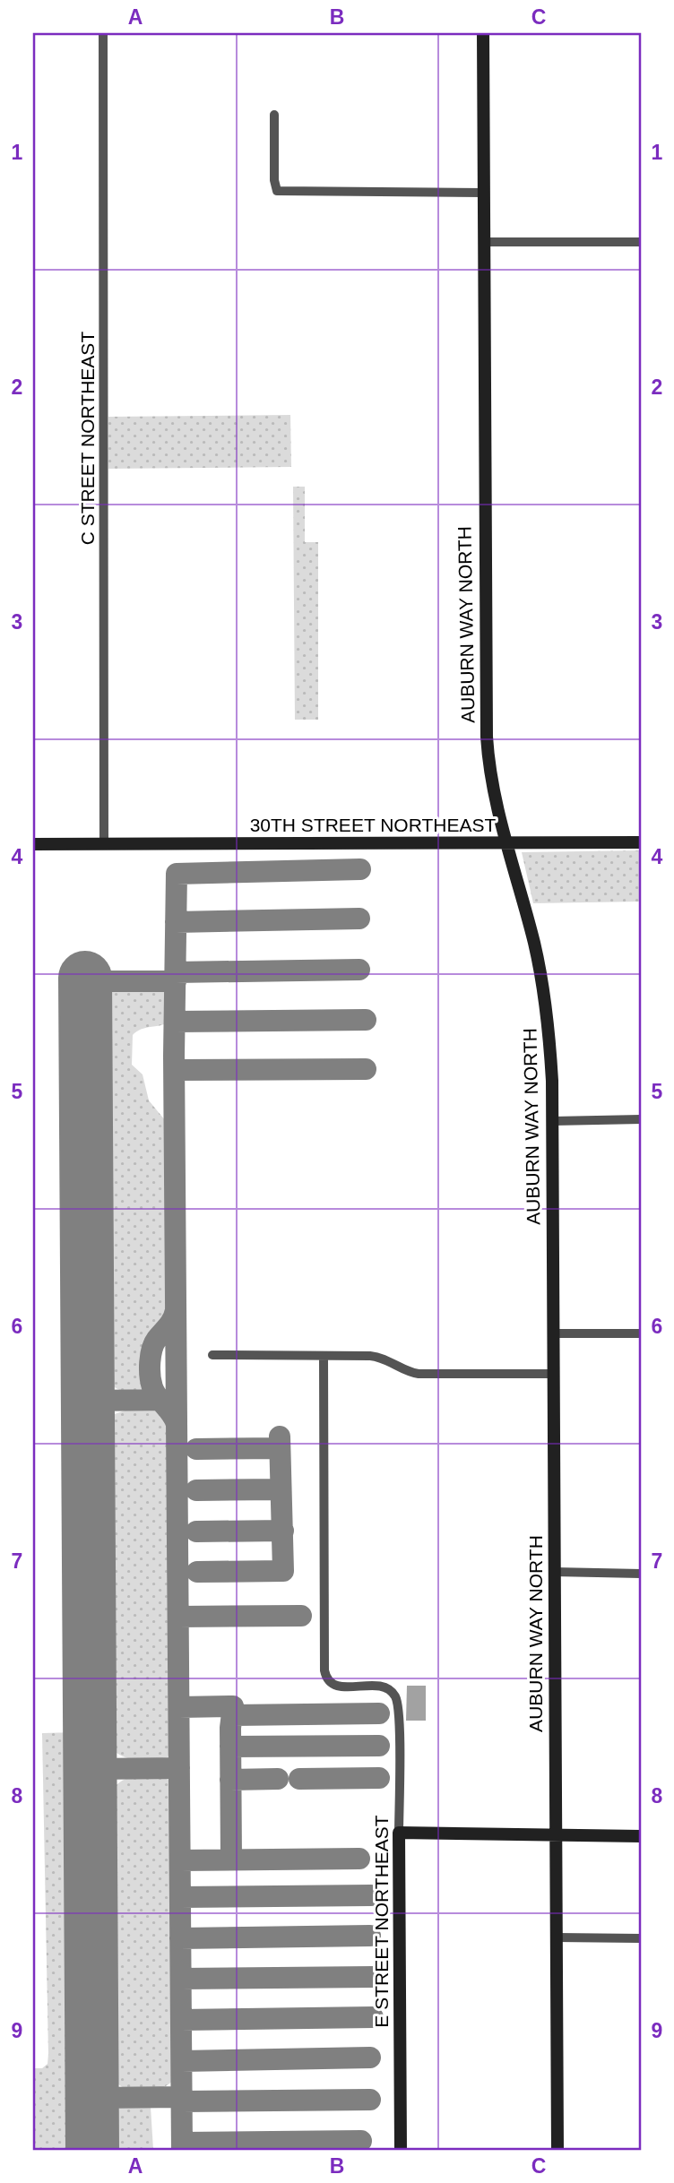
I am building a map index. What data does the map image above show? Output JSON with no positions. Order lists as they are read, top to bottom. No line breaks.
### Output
{"streets":{"main road":["AUBURN WAY NORTH","30TH STREET NORTHEAST","E STREET NORTHEAST"],"street":["C STREET NORTHEAST"]},"crossings":[["C STREET NORTHEAST","30TH STREET NORTHEAST"],["AUBURN WAY NORTH","30TH STREET NORTHEAST"]],"grid":{"columns":["A","B","C"],"rows":["1","2","3","4","5","6","7","8","9"]}}
